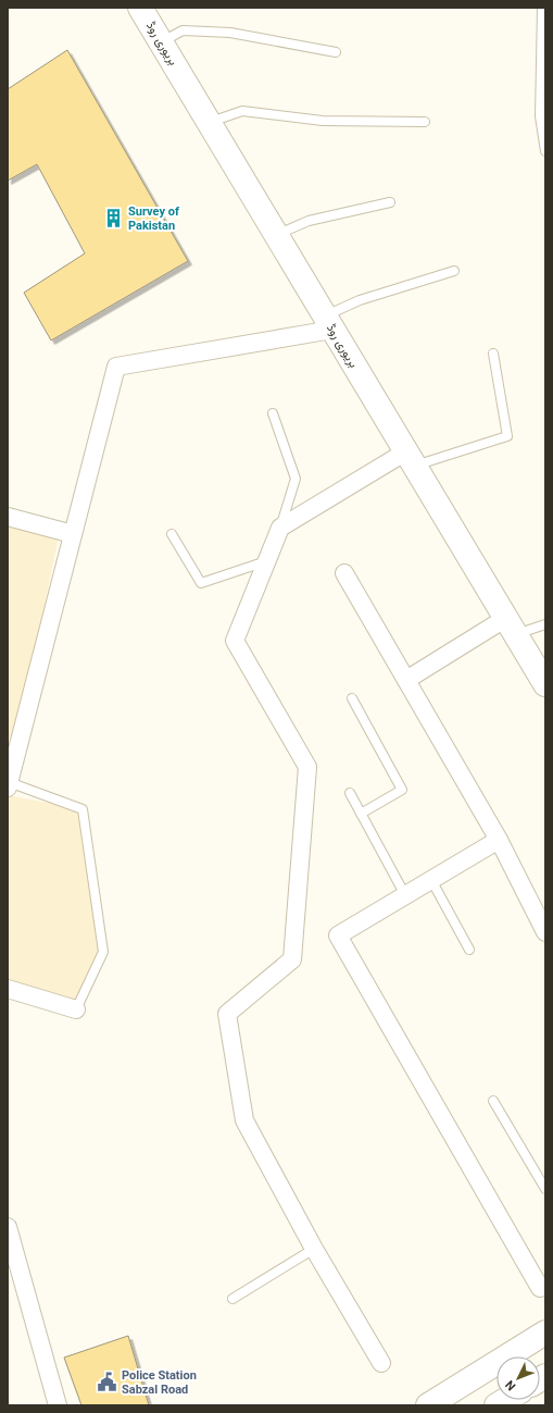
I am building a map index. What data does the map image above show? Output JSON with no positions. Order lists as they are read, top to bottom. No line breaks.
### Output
{"streets":{"main road":["بریوری روڈ"]},"places":{"building":["Survey of Pakistan"],"public building":["Police Station Sabzal Road"]},"north":"bottom left"}
